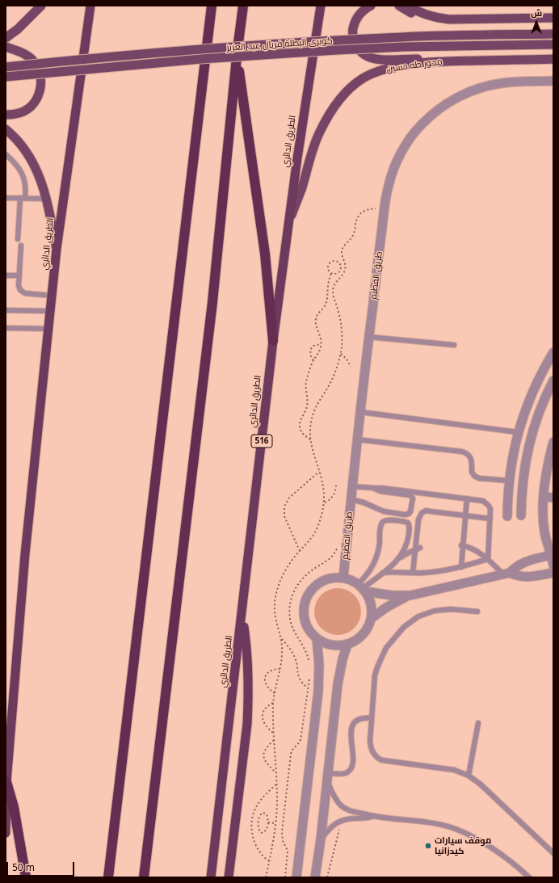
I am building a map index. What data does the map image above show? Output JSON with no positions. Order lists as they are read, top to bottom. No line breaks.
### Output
{"streets":{"highway":["الطريق الدائري","516"],"main road":["كوبرى البطلة فريال عبد العزيز","محور طه حسين"],"street":["طريق الفطيم"]},"crossings":[["محور طه حسين","الطريق الدائري"],["الطريق الدائري","516"]],"places":["موقف سيارات كيدزانيا"],"scale_bar":"50 m","north":"top"}
